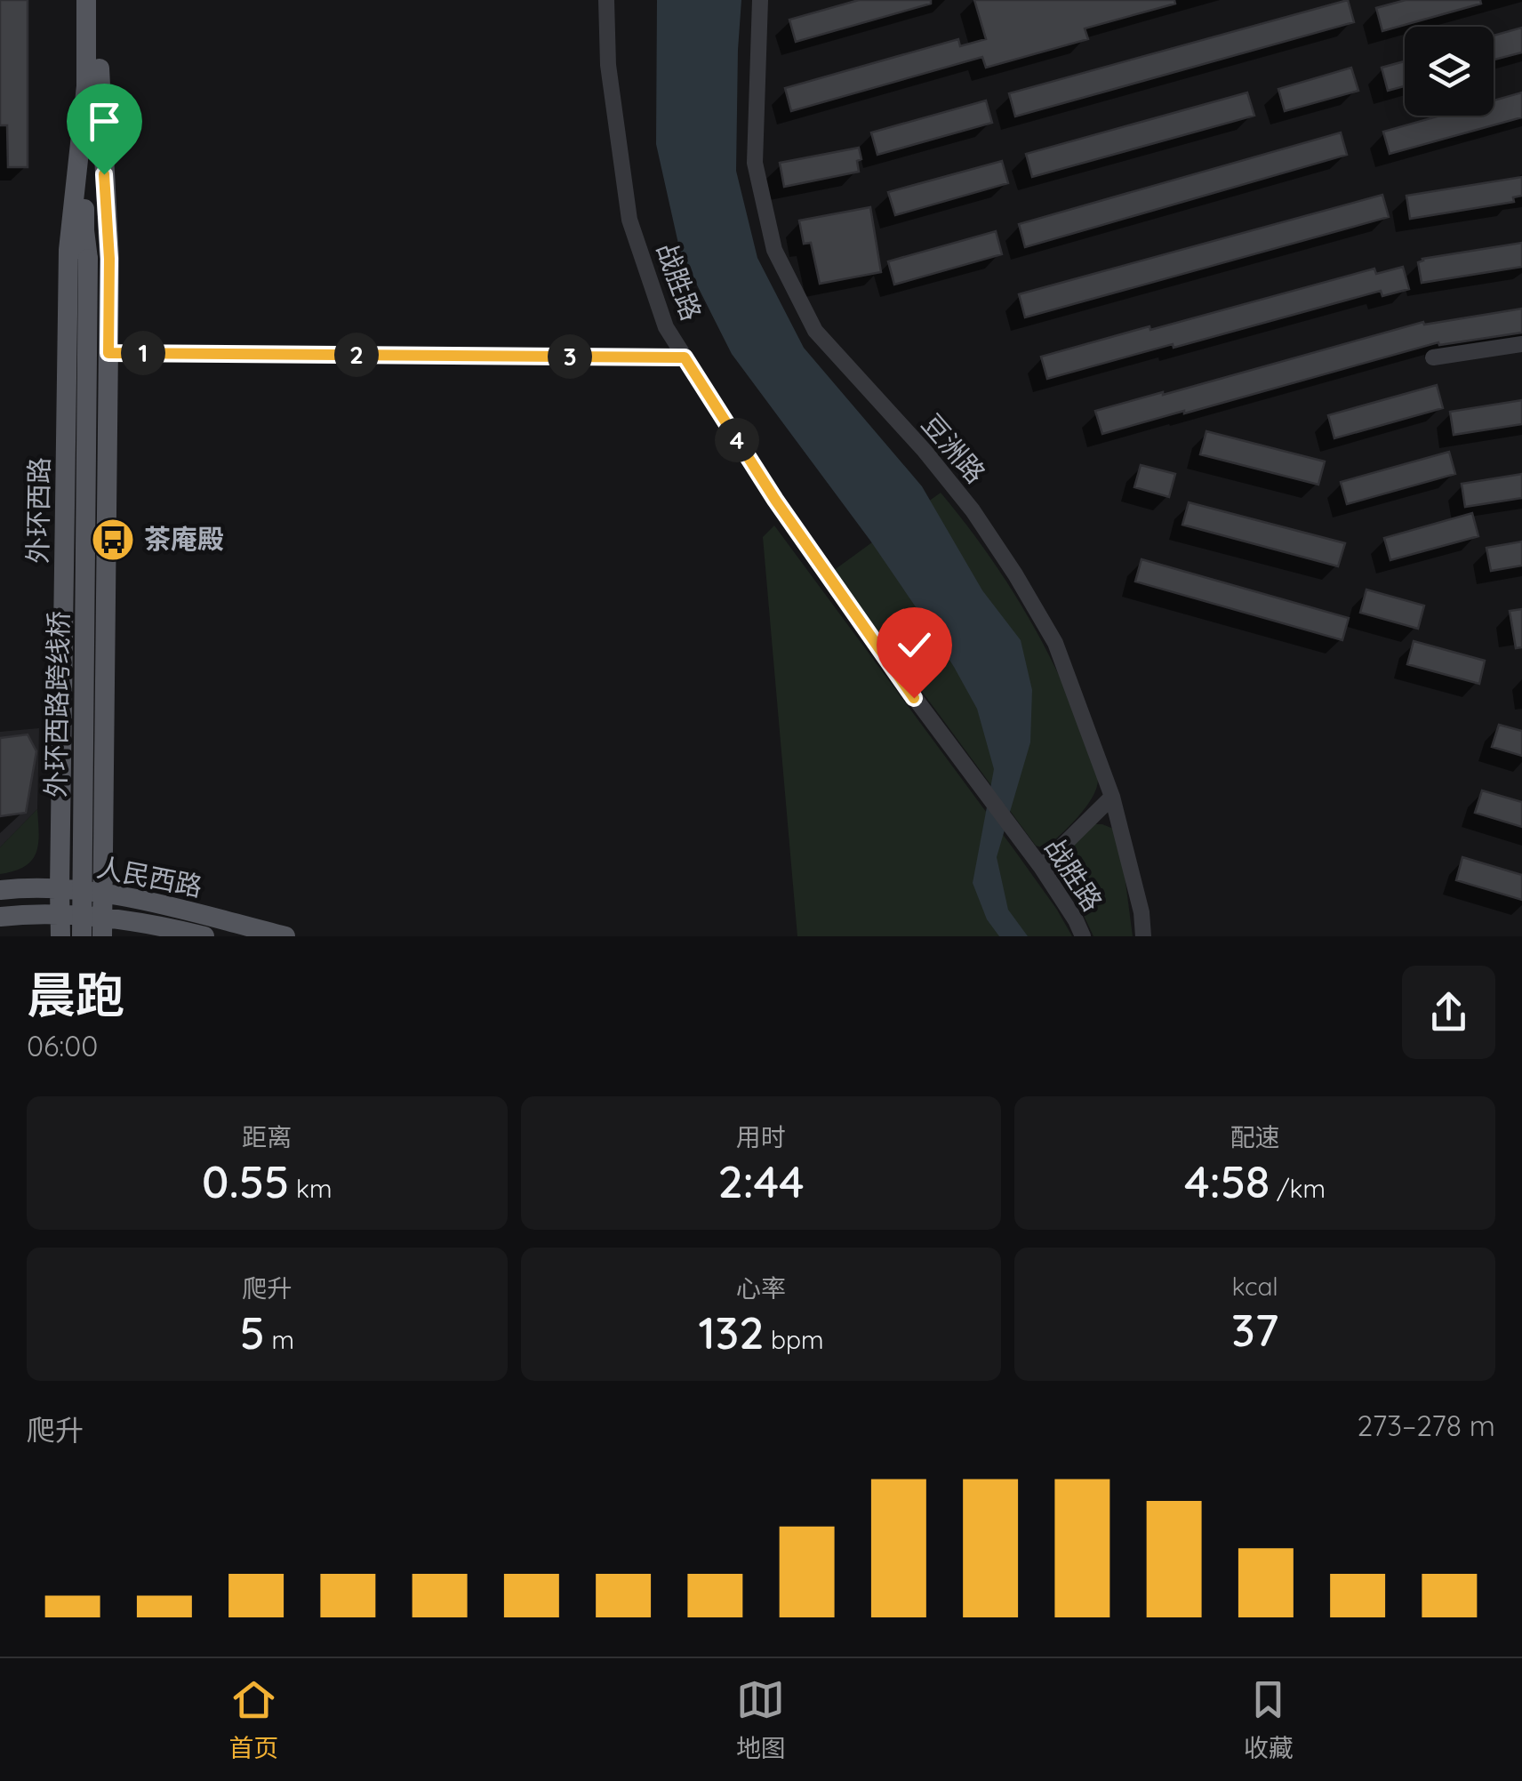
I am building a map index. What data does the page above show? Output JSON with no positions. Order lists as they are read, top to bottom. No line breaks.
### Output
{"streets":{"main road":["外环西路","外环西路跨线桥","人民西路"],"street":["战胜路","豆洲路"]},"crossings":[["外环西路","外环西路跨线桥"],["外环西路","人民西路"]],"places":{"bus stop":["茶庵殿"]},"page":{"pins":["1","2","3","4"],"heading":["晨跑","06:00"],"stats":[["距离","0.55 km"],["用时","2:44"],["配速","4:58 /km"],["爬升","5 m"],["心率","132 bpm"],["kcal","37"]],"chart":["爬升","273–278 m"],"tabs":["首页","地图","收藏"]}}
